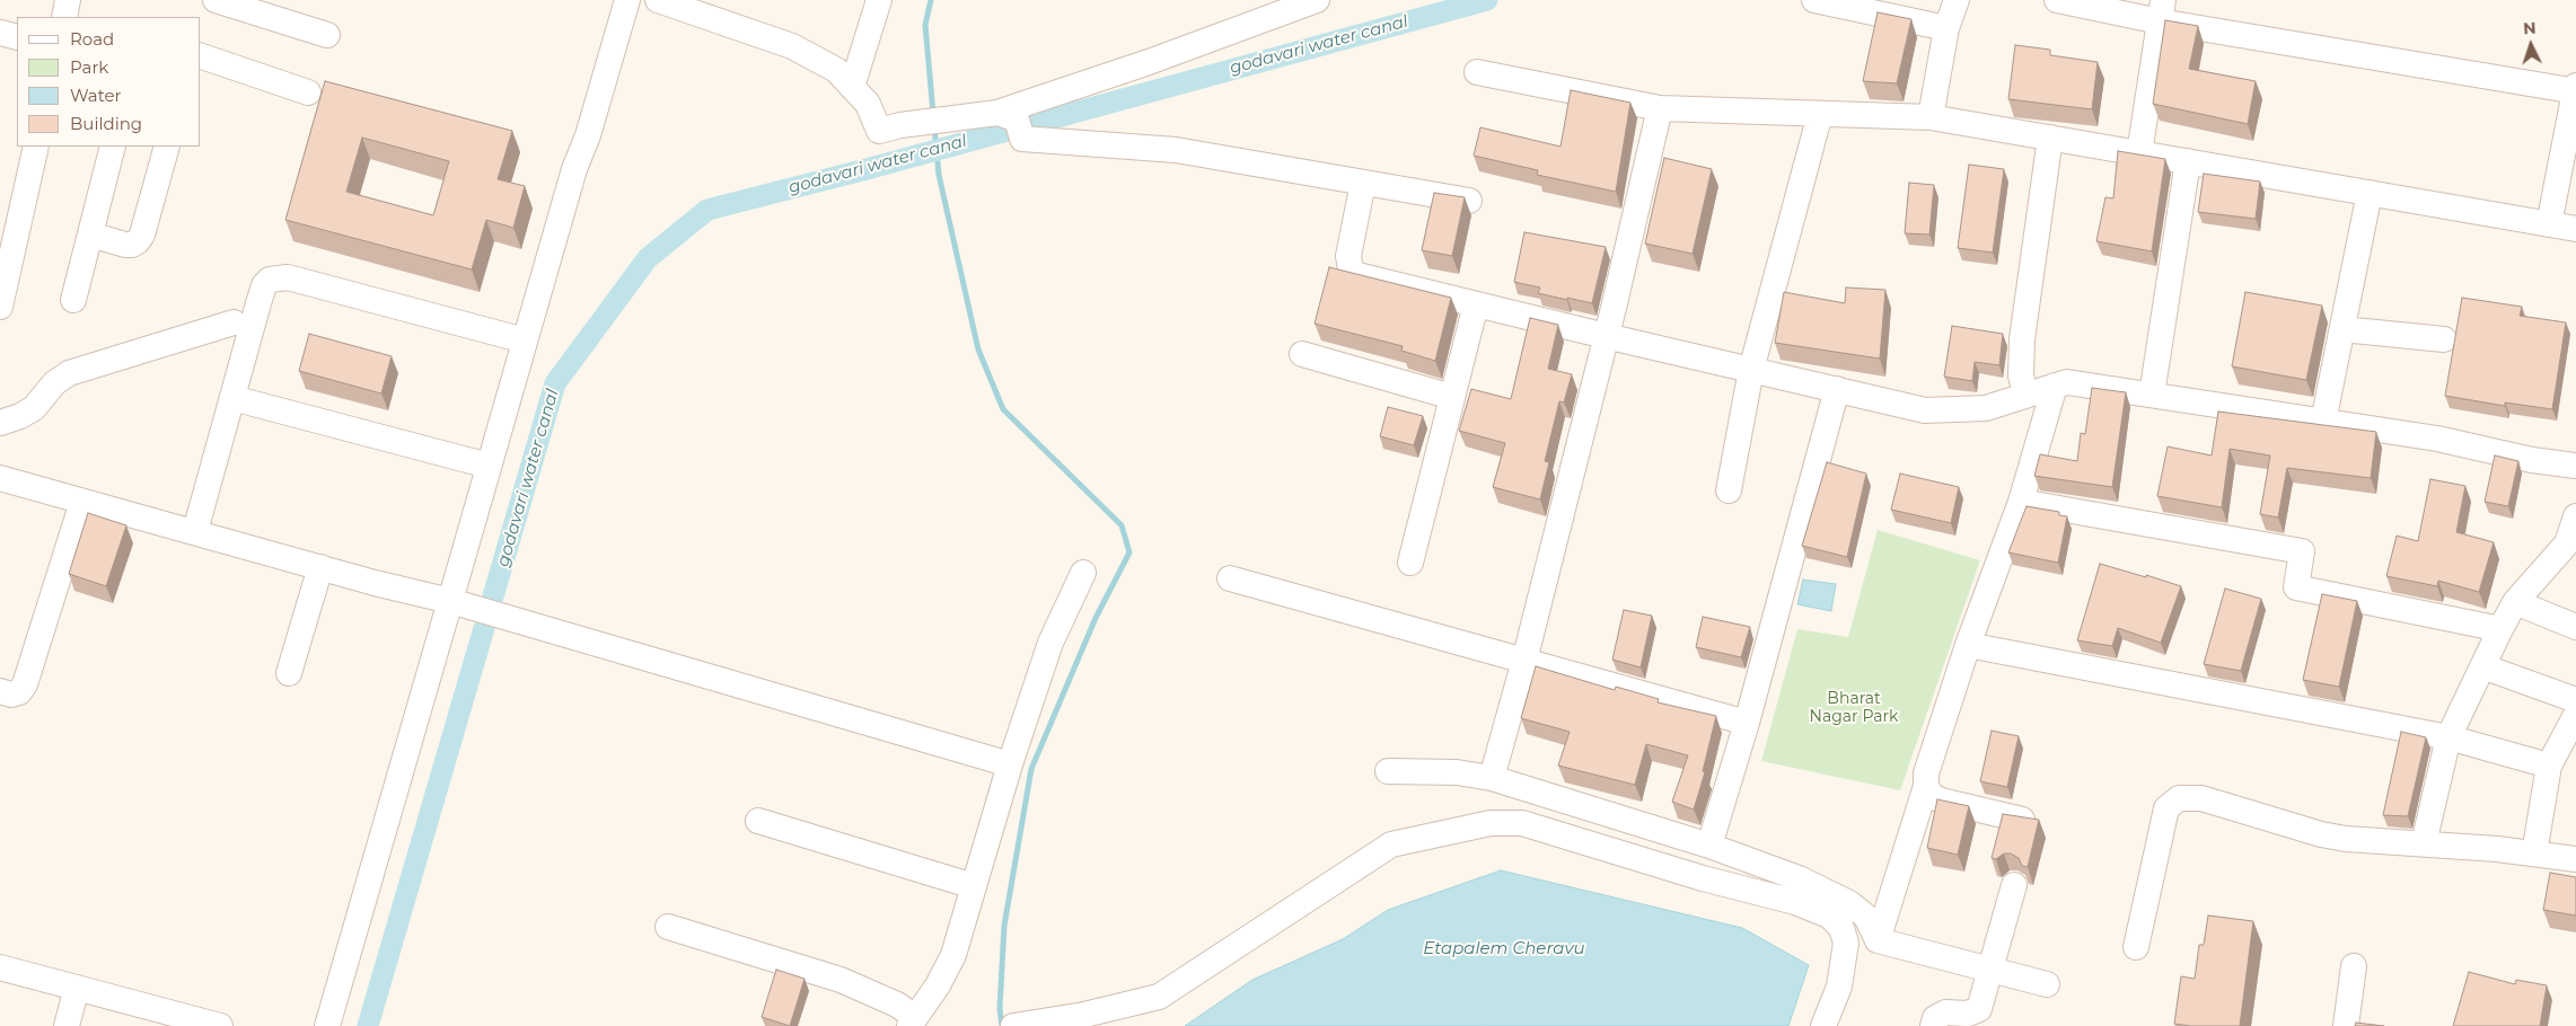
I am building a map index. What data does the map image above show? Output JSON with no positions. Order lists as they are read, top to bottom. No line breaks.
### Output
{"water":["godavari water canal","Etapalem Cheravu"],"parks":["Bharat Nagar Park"],"legend":["Road","Park","Water","Building"],"north":"top"}
